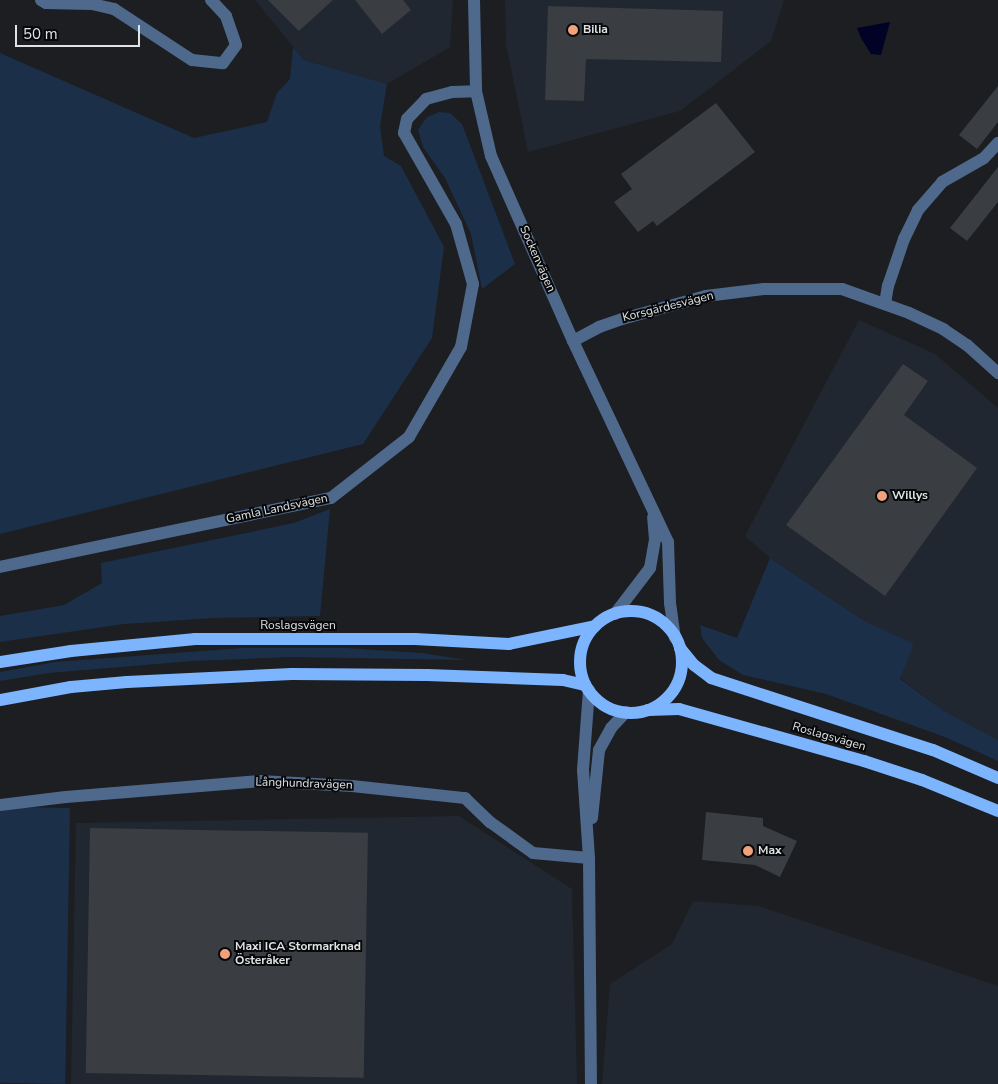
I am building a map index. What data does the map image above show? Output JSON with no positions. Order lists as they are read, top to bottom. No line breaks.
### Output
{"streets":{"main road":["Roslagsvägen"],"street":["Sockenvägen","Korsgärdesvägen","Gamla Landsvägen","Långhundravägen"]},"crossings":[["Sockenvägen","Korsgärdesvägen"],["Sockenvägen","Gamla Landsvägen"],["Sockenvägen","Roslagsvägen"]],"places":["Bilia","Willys","Max","Maxi ICA Stormarknad Österåker"],"scale_bar":"50 m"}
